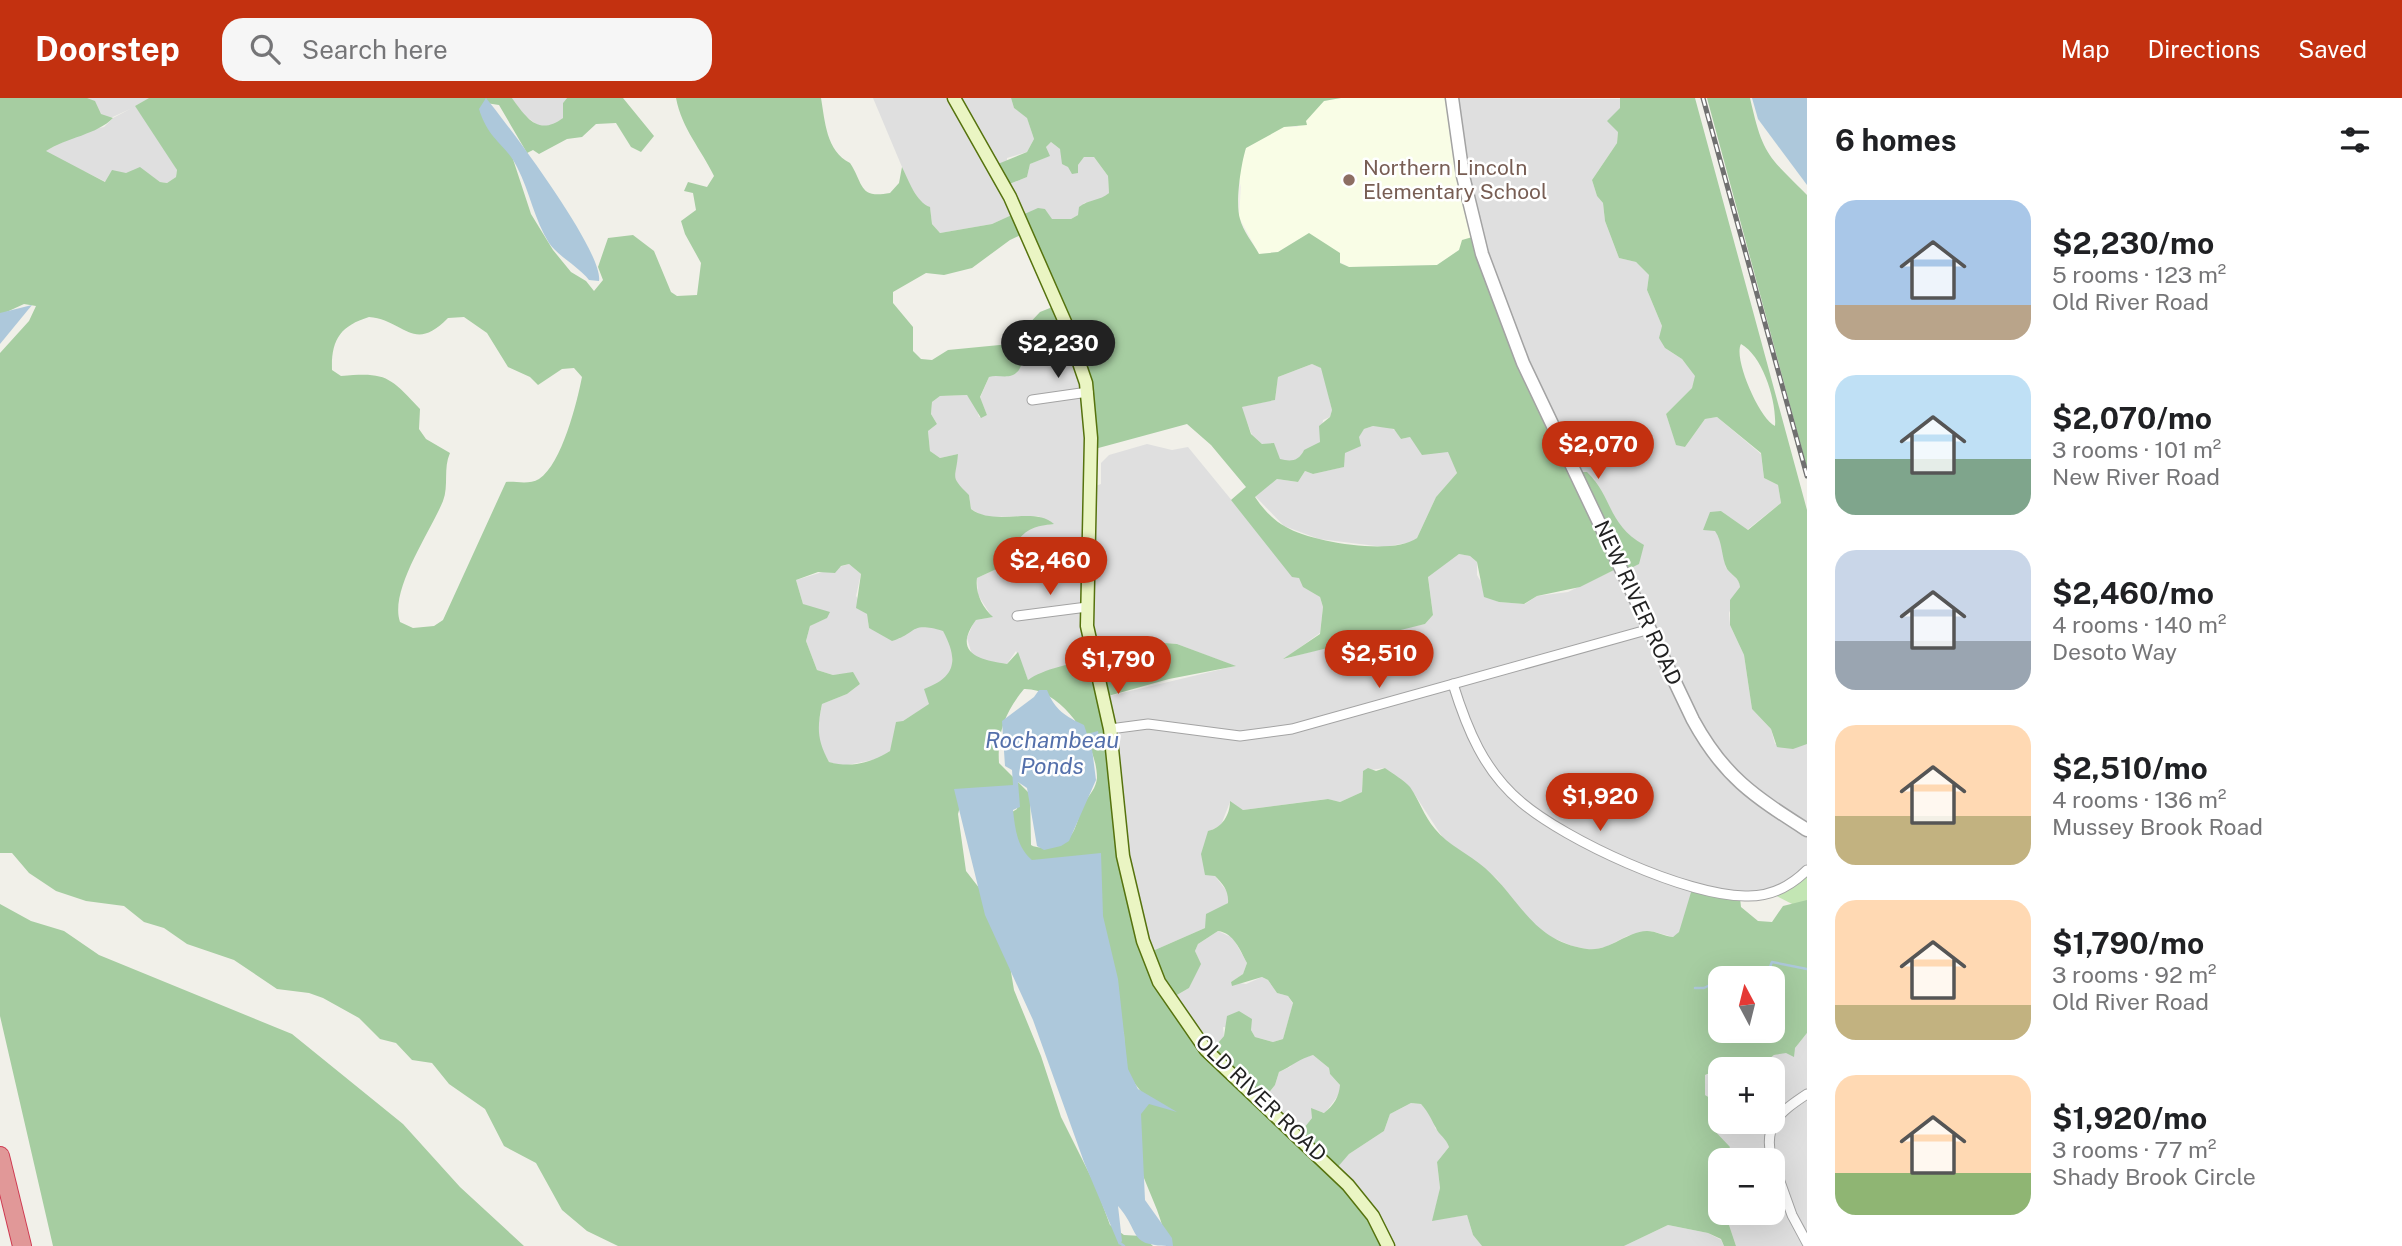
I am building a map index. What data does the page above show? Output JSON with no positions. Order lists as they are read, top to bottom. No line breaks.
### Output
{"streets":{"main road":["OLD RIVER ROAD"],"street":["NEW RIVER ROAD"]},"water":["Rochambeau Ponds"],"places":["Northern Lincoln Elementary School"],"north":"top","page":{"header":"Doorstep","search":"Search here","nav":["Map","Directions","Saved"],"heading":"6 homes","list":[{"name":"$2,230/mo","note":"5 rooms · 123 m² · Old River Road"},{"name":"$2,070/mo","note":"3 rooms · 101 m² · New River Road"},{"name":"$2,460/mo","note":"4 rooms · 140 m² · Desoto Way"},{"name":"$2,510/mo","note":"4 rooms · 136 m² · Mussey Brook Road"},{"name":"$1,790/mo","note":"3 rooms · 92 m² · Old River Road"},{"name":"$1,920/mo","note":"3 rooms · 77 m² · Shady Brook Circle"}],"price":["$2,230","$2,070","$2,460","$2,510","$1,790","$1,920"],"map_buttons":["+","−"]}}
